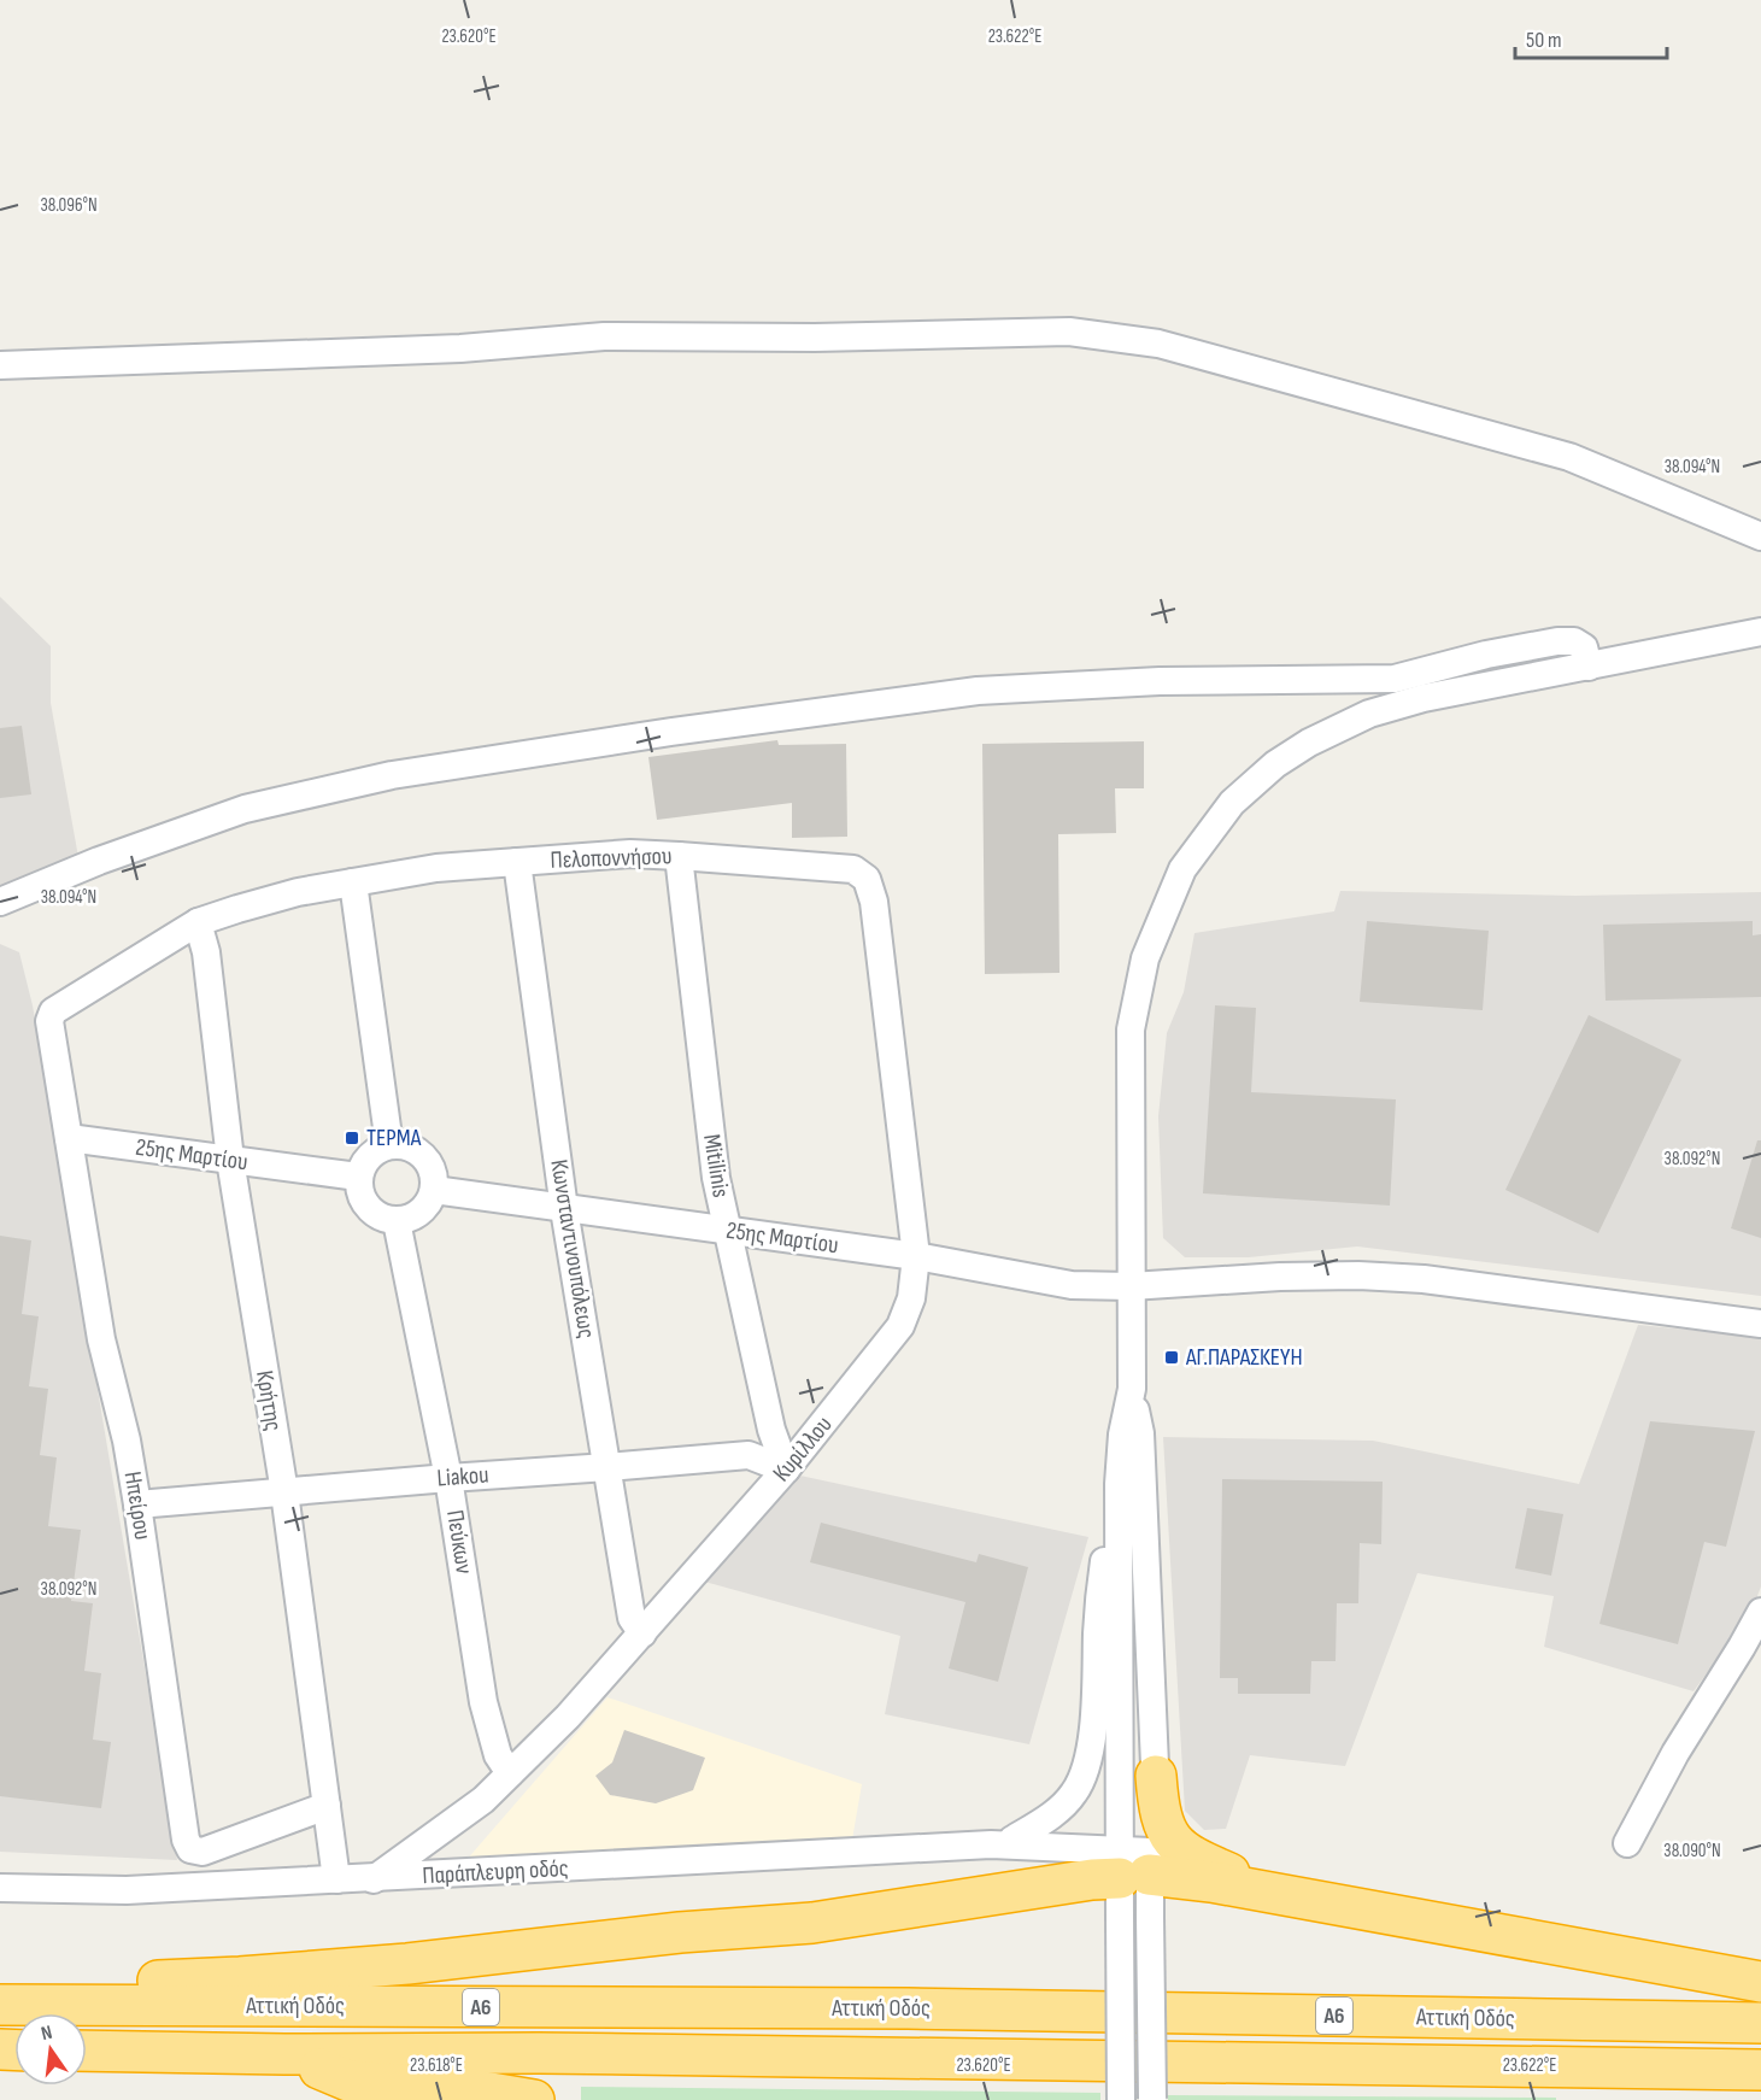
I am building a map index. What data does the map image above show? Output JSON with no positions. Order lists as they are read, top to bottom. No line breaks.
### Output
{"streets":{"highway":["Αττική Οδός","Α6"],"street":["Πελοποννήσου","25ης Μαρτίου","Mitilinis","Κωνσταντινουπόλεως","Κρήτης","Κυρίλλου","Liakou","Ηπείρου","Πεύκων","Παράπλευρη οδός"]},"crossings":[["Πελοποννήσου","Mitilinis"],["Πελοποννήσου","Κωνσταντινουπόλεως"],["Πελοποννήσου","Κρήτης"],["Πελοποννήσου","Κυρίλλου"],["Πελοποννήσου","Ηπείρου"],["25ης Μαρτίου","Mitilinis"],["25ης Μαρτίου","Κωνσταντινουπόλεως"],["25ης Μαρτίου","Κρήτης"],["25ης Μαρτίου","Κυρίλλου"],["25ης Μαρτίου","Ηπείρου"],["25ης Μαρτίου","Πεύκων"],["Mitilinis","Κυρίλλου"],["Mitilinis","Liakou"],["Κωνσταντινουπόλεως","Κυρίλλου"],["Κωνσταντινουπόλεως","Liakou"],["Κρήτης","Liakou"],["Κρήτης","Ηπείρου"],["Κρήτης","Παράπλευρη οδός"],["Κυρίλλου","Liakou"],["Κυρίλλου","Πεύκων"],["Κυρίλλου","Παράπλευρη οδός"],["Liakou","Ηπείρου"],["Liakou","Πεύκων"]],"places":{"transit":["ΤΕΡΜΑ","ΑΓ.ΠΑΡΑΣΚΕΥΗ"]},"scale_bar":"50 m","north":"top","coordinates":["23.620°E","23.622°E","38.096°N","38.094°N","38.092°N","38.090°N","23.618°E"]}
